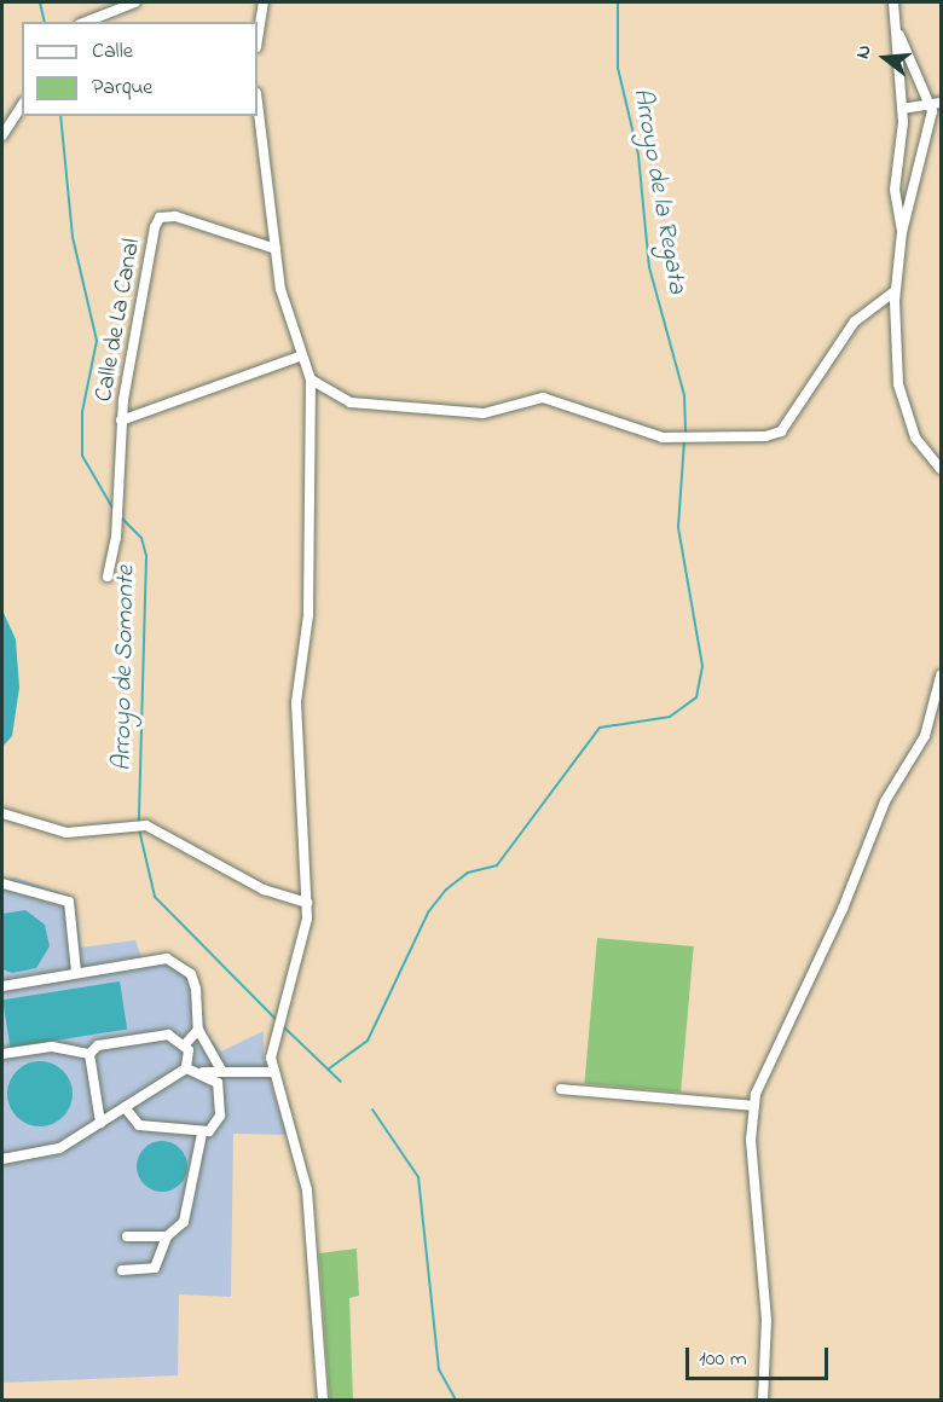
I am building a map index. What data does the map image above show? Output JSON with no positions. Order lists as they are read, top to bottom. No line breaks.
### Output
{"streets":{"street":["Calle de La Canal"]},"water":["Arroyo de la Regata","Arroyo de Somonte"],"legend":["Calle","Parque"],"scale_bar":"100 m","north":"left"}
